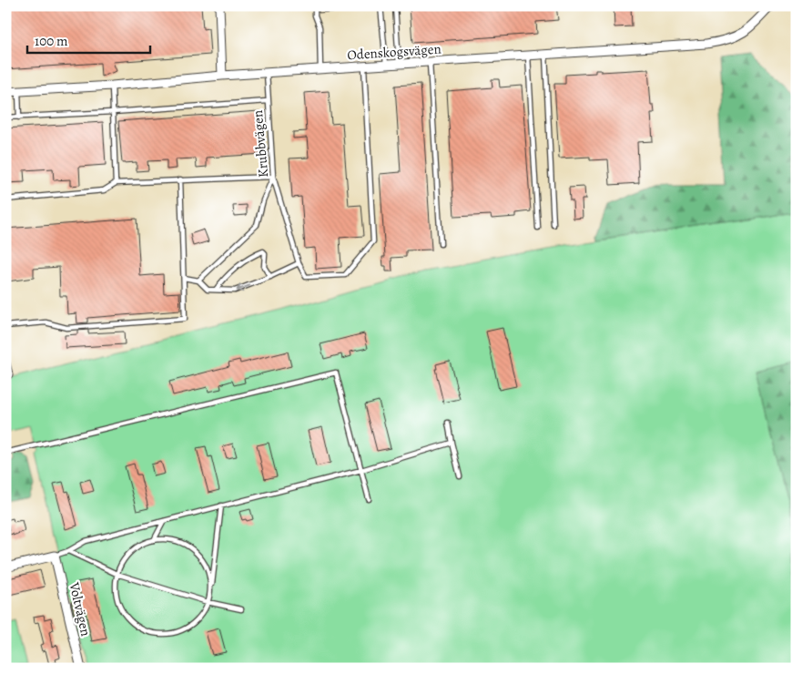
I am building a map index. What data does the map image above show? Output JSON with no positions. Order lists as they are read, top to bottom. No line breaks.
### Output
{"streets":{"street":["Odenskogsvägen","Voltvägen"],"lane":["Krubbvägen"]},"crossings":[["Odenskogsvägen","Krubbvägen"]],"scale_bar":"100 m"}
